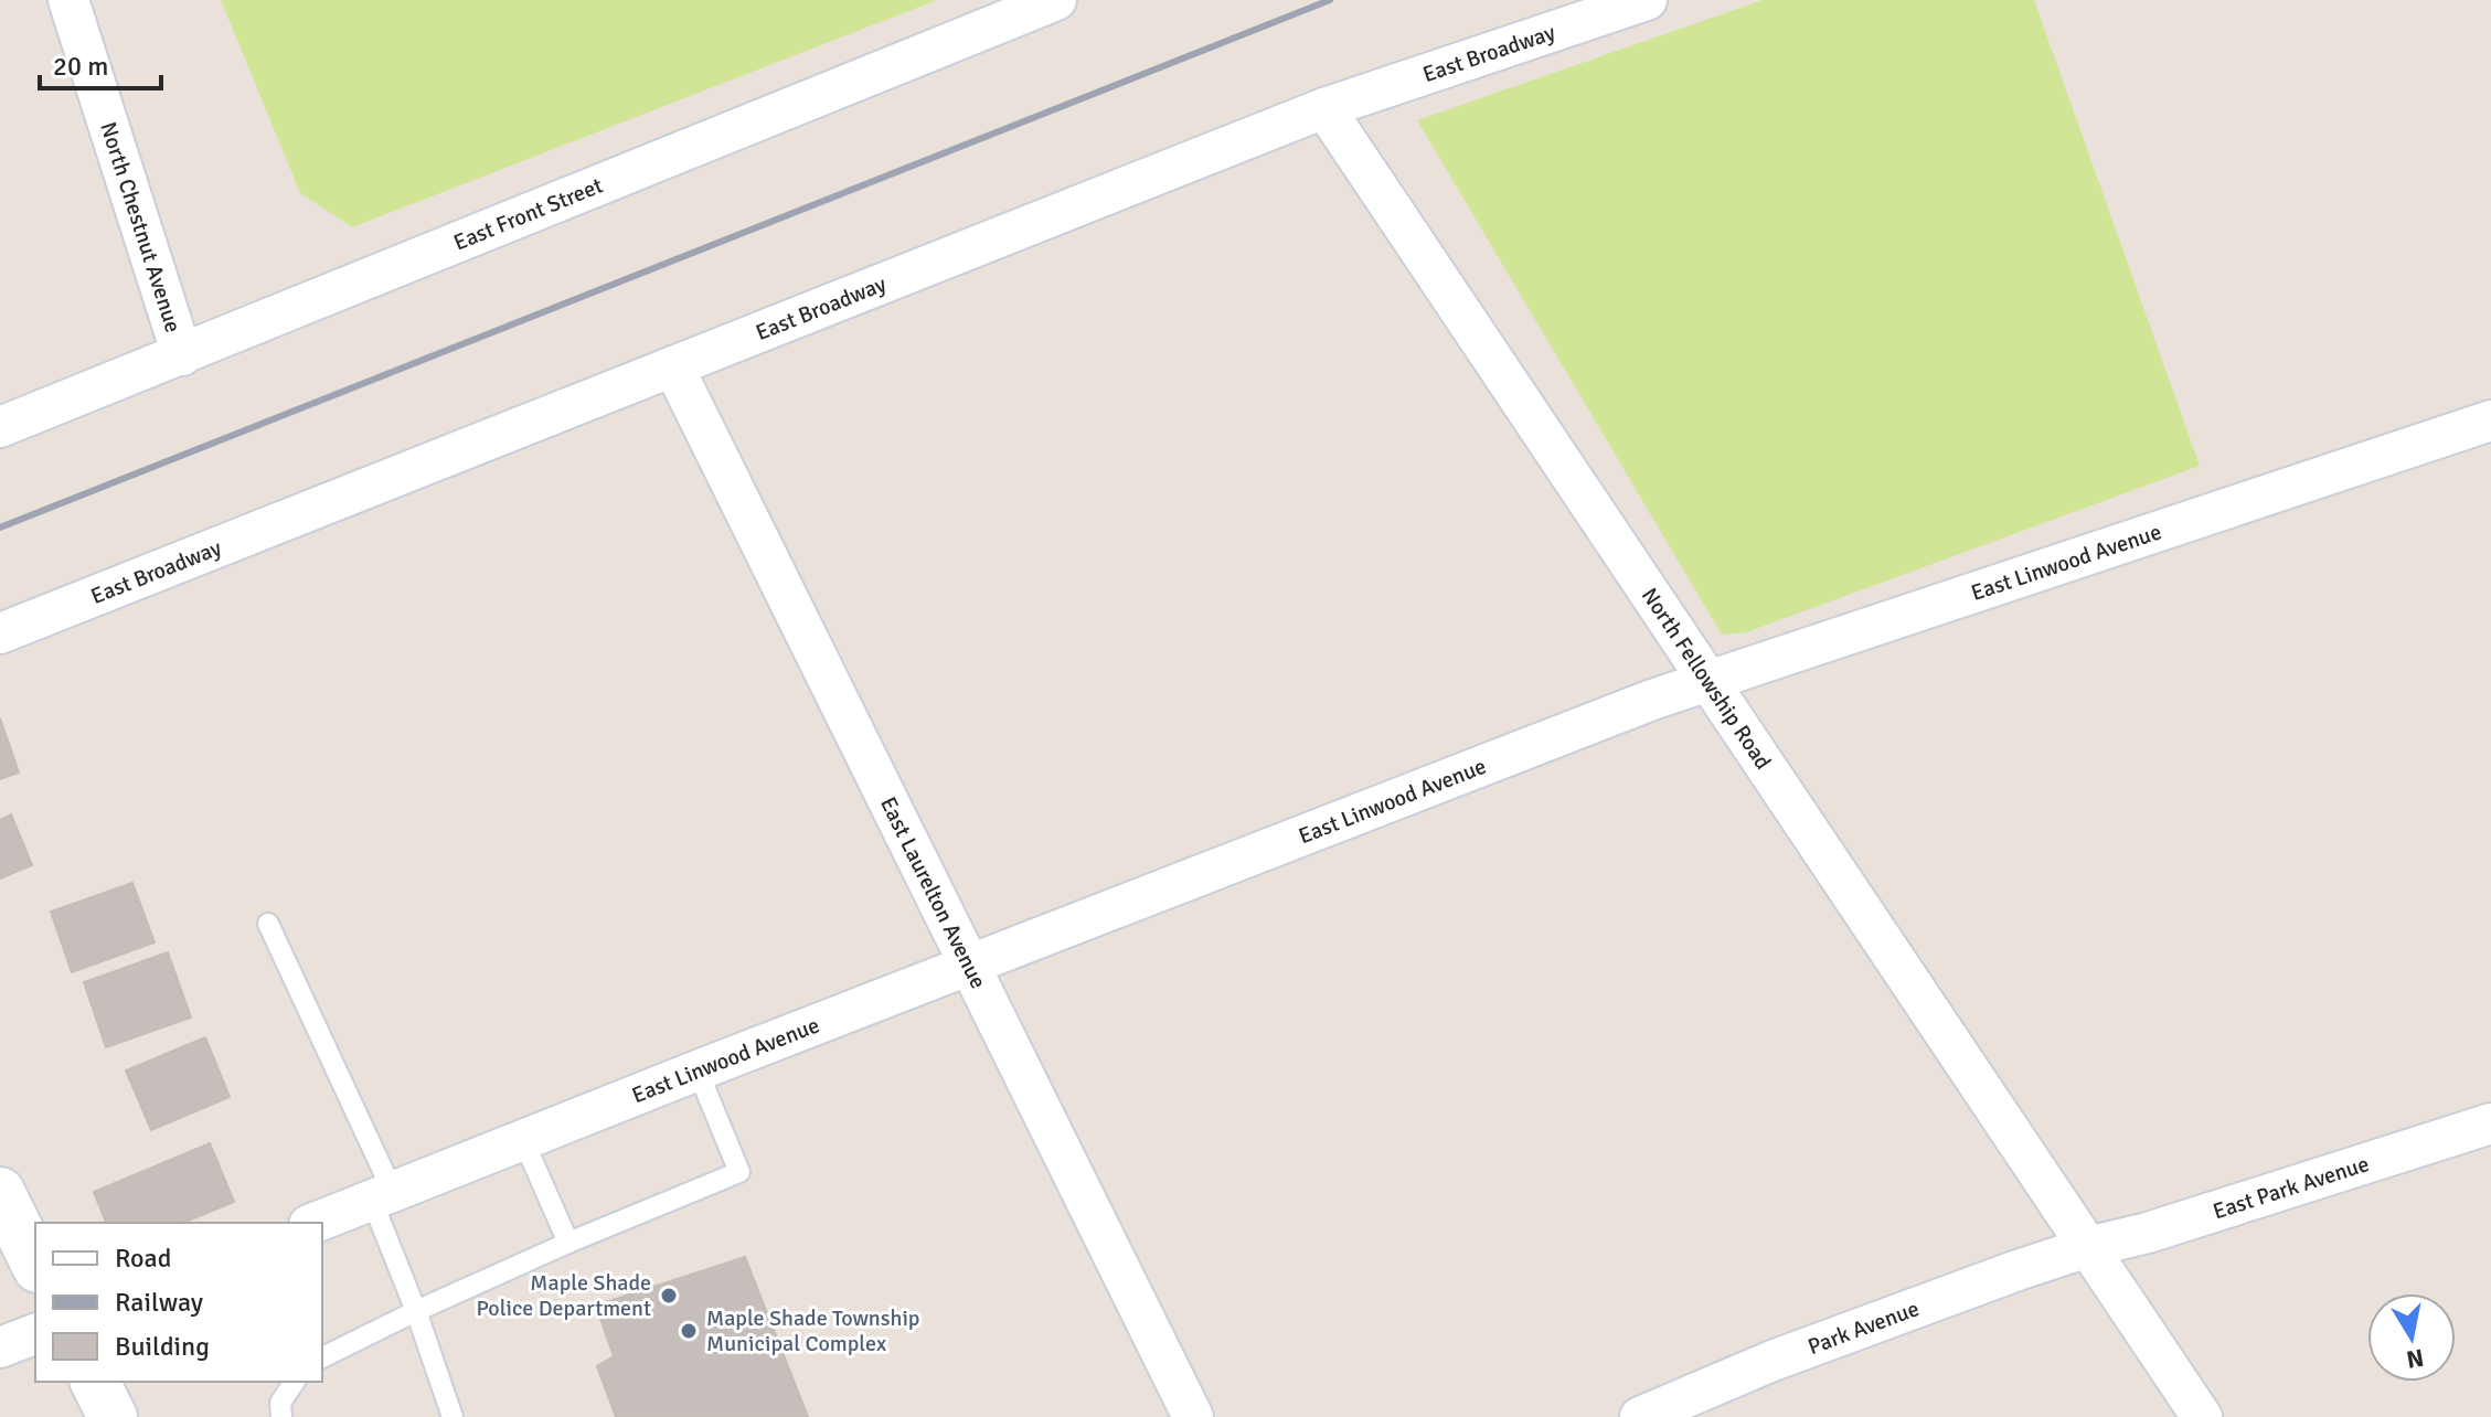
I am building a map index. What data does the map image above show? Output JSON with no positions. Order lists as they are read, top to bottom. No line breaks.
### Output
{"streets":{"street":["East Broadway","East Front Street","North Chestnut Avenue","East Linwood Avenue","North Fellowship Road","East Laurelton Avenue","East Park Avenue","Park Avenue"]},"crossings":[["East Broadway","North Fellowship Road"],["East Broadway","East Laurelton Avenue"],["East Front Street","North Chestnut Avenue"],["East Linwood Avenue","North Fellowship Road"],["East Linwood Avenue","East Laurelton Avenue"],["North Fellowship Road","East Park Avenue"],["North Fellowship Road","Park Avenue"],["East Park Avenue","Park Avenue"]],"places":["Maple Shade Police Department","Maple Shade Township Municipal Complex"],"legend":["Road","Railway","Building"],"scale_bar":"20 m","north":"bottom"}
